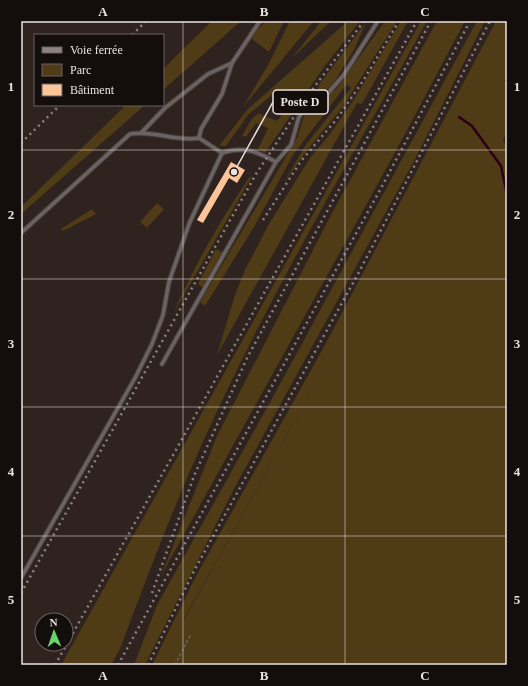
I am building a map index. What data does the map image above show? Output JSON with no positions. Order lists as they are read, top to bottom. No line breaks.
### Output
{"places":["Poste D"],"legend":["Voie ferrée","Parc","Bâtiment"],"north":"top","grid":{"columns":["A","B","C"],"rows":["1","2","3","4","5"]}}
